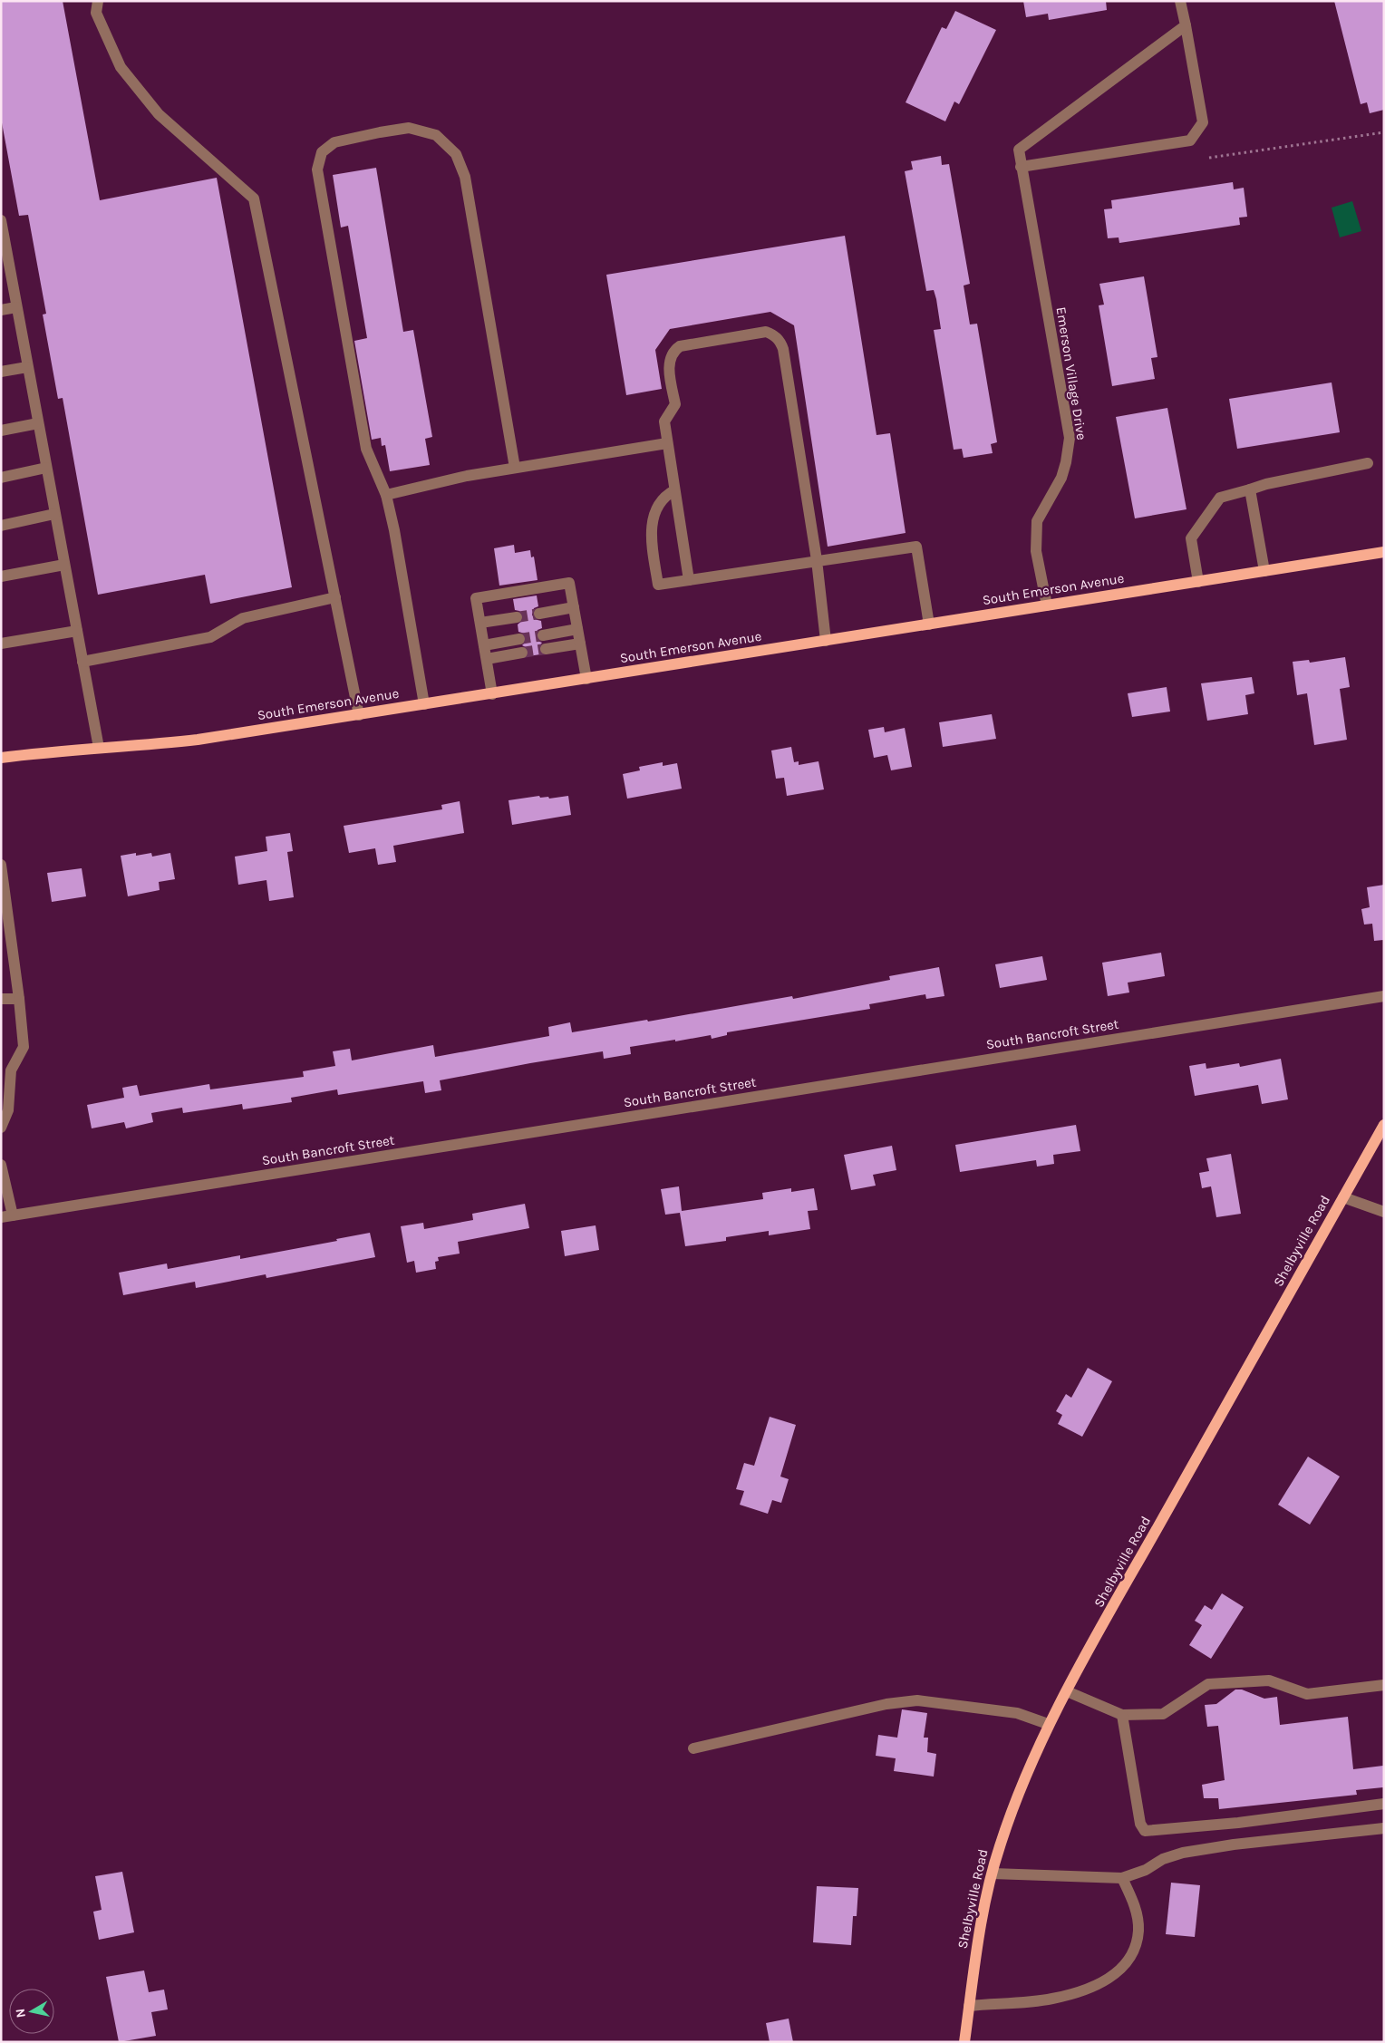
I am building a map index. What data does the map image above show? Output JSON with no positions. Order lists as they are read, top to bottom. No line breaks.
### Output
{"streets":{"main road":["South Emerson Avenue","Shelbyville Road"],"street":["Emerson Village Drive","South Bancroft Street"]},"crossings":[["Emerson Village Drive","South Emerson Avenue"]],"north":"left"}
